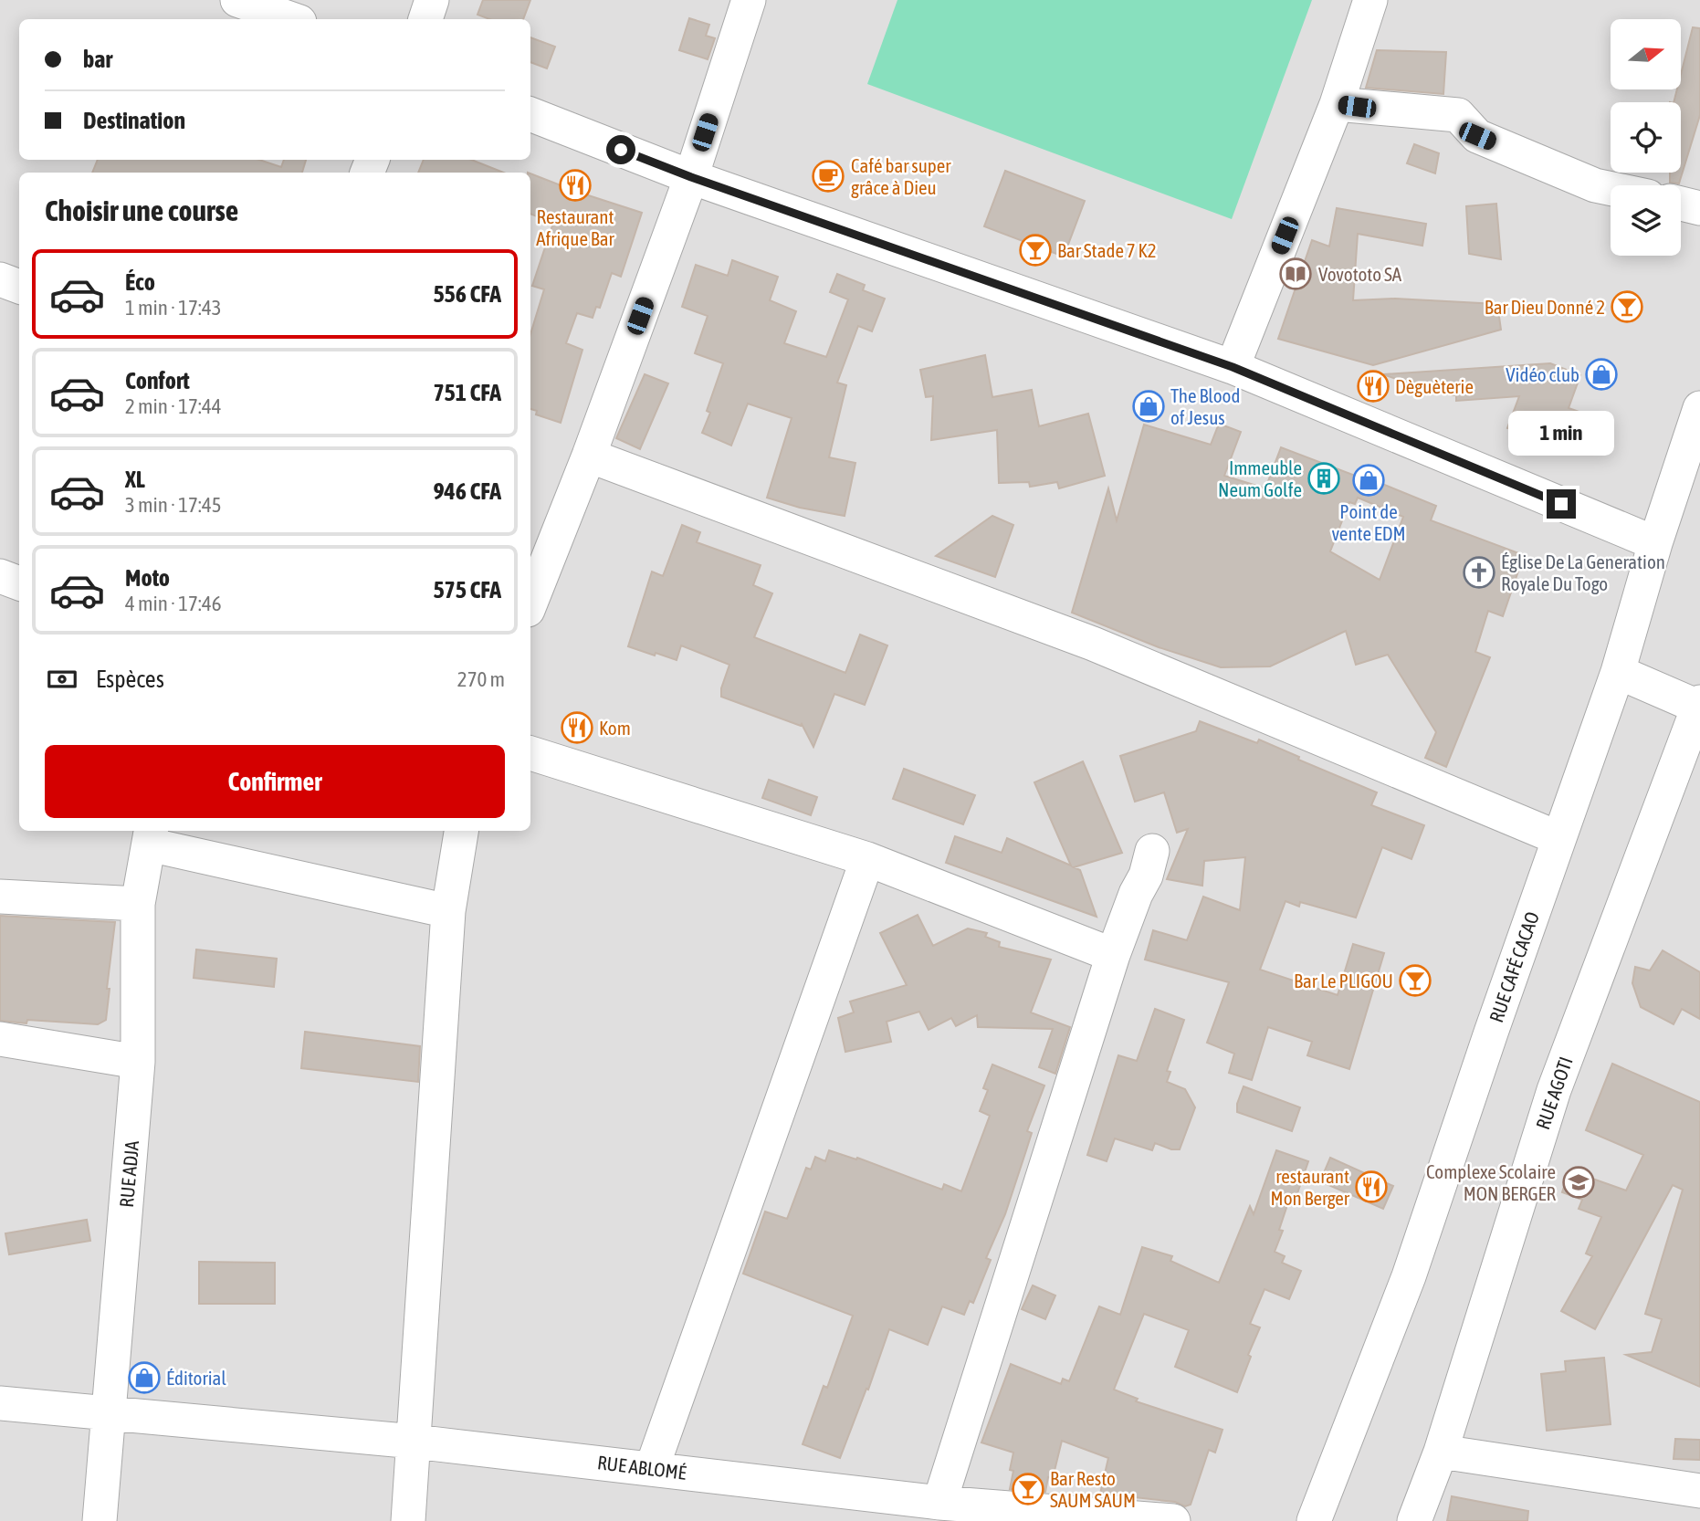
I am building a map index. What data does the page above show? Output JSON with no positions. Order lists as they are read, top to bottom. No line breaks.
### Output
{"streets":{"street":["RUE CAFÉ CACAO","RUE AGOTI","RUE ADJA","RUE ABLOMÉ"]},"crossings":[["RUE ADJA","RUE ABLOMÉ"]],"places":{"cafe":["Café bar super grâce à Dieu"],"restaurant":["Restaurant Afrique Bar","Dèguèterie","Kom","restaurant Mon Berger"],"bar":["Bar Stade 7 K2","Bar Dieu Donné 2","Bar Le PLIGOU","Bar Resto SAUM SAUM"],"library":["Vovototo SA"],"shop":["Vidéo club","The Blood of Jesus","Point de vente EDM","Éditorial"],"building":["Immeuble Neum Golfe"],"church":["Église De La Generation Royale Du Togo"],"school or university":["Complexe Scolaire MON BERGER"]},"north":"right","page":{"banner":["bar","Destination"],"heading":"Choisir une course","list":[{"name":"Éco","note":"1 min · 17:43","value":"556 CFA"},{"name":"Confort","note":"2 min · 17:44","value":"751 CFA"},{"name":"XL","note":"3 min · 17:45","value":"946 CFA"},{"name":"Moto","note":"4 min · 17:46","value":"575 CFA"}],"bubble":"1 min","pay":["Espèces","270 m"],"buttons":"Confirmer"}}
